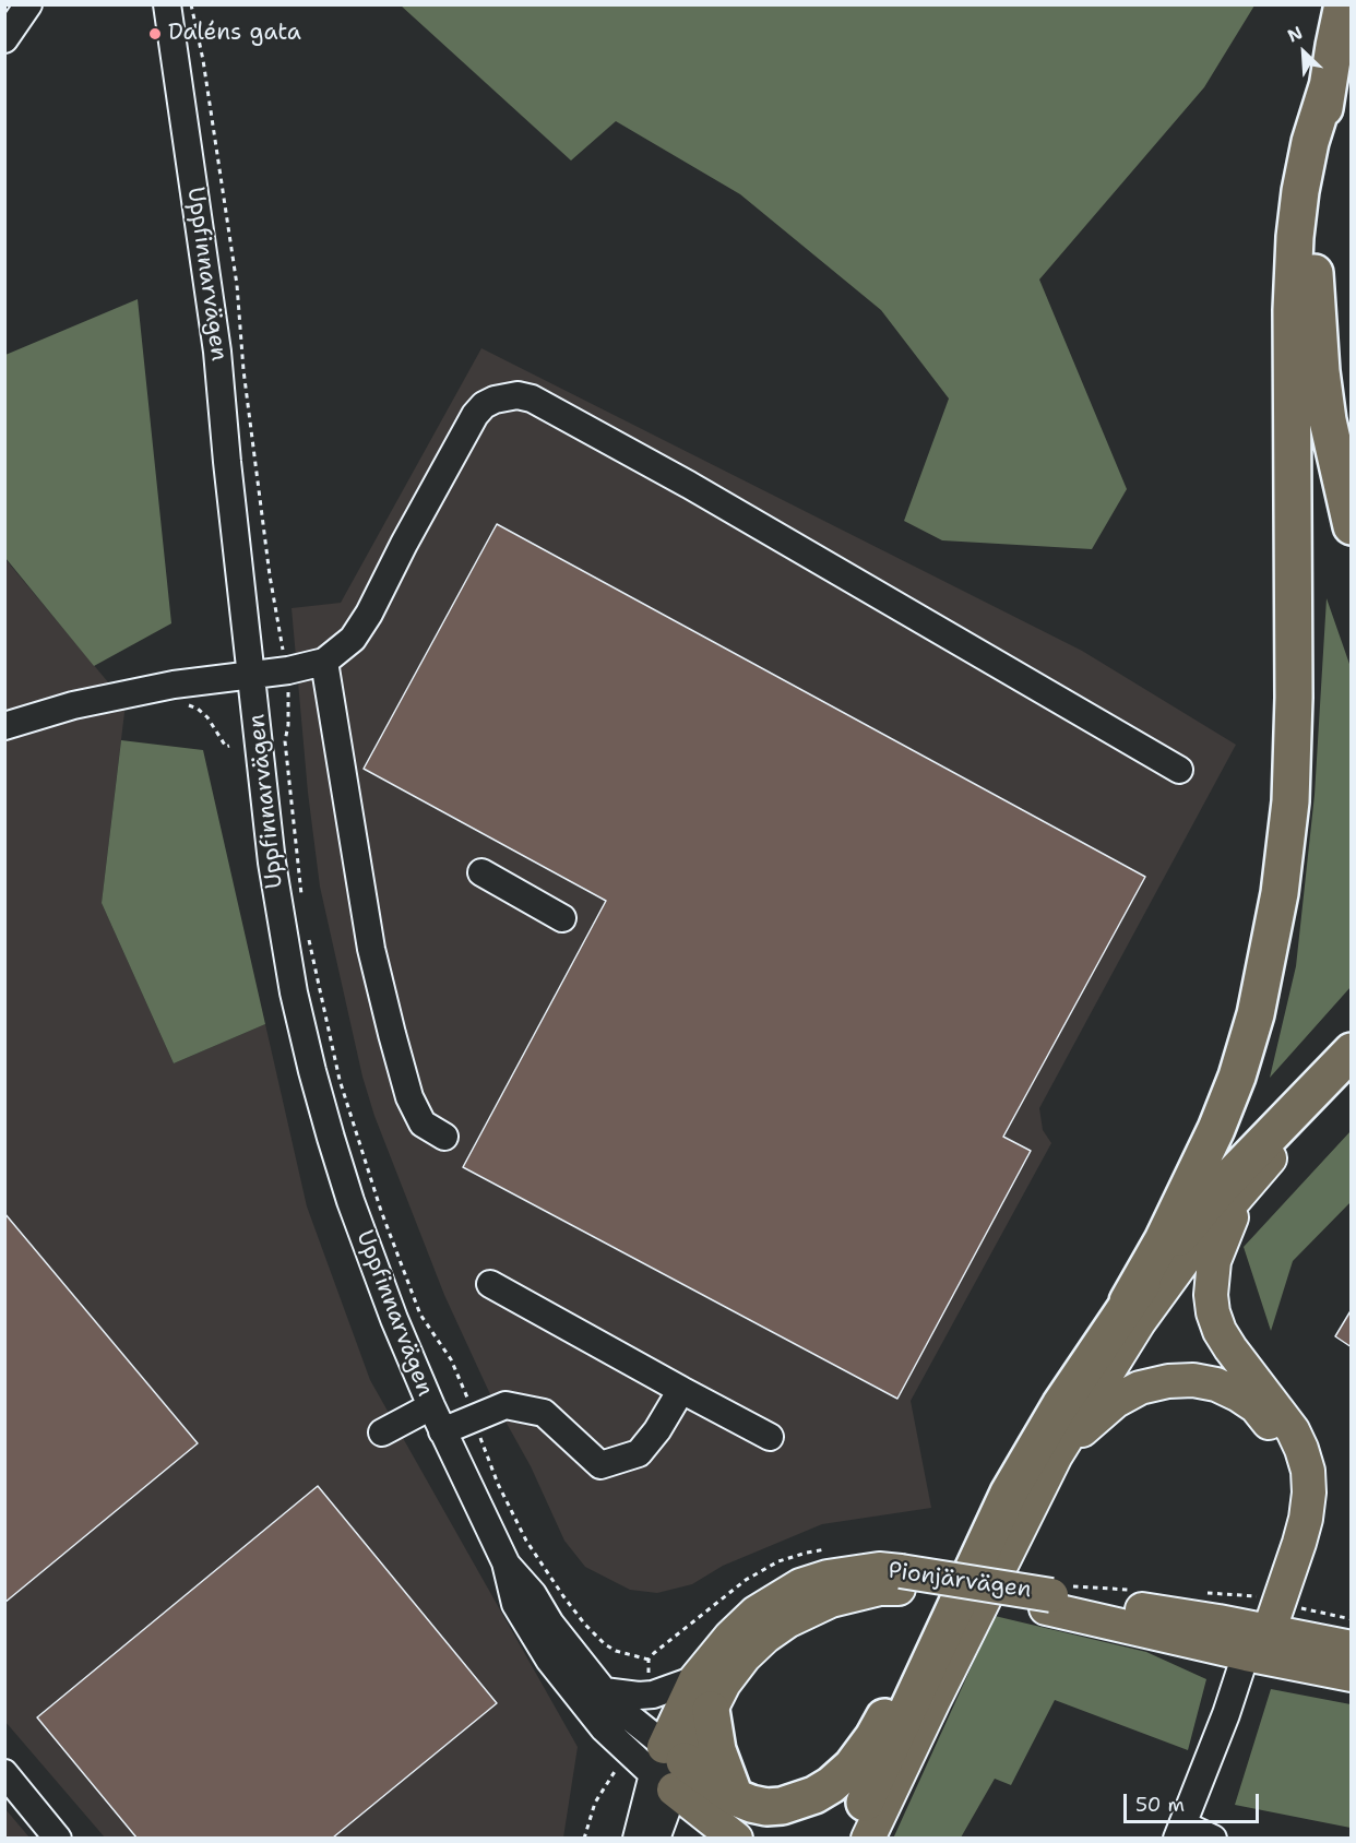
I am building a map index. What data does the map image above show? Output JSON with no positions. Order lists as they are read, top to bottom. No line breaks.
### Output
{"streets":{"main road":["Pionjärvägen"],"street":["Uppfinnarvägen"]},"crossings":[["Uppfinnarvägen","Pionjärvägen"]],"places":["Daléns gata"],"scale_bar":"50 m","north":"top left"}
